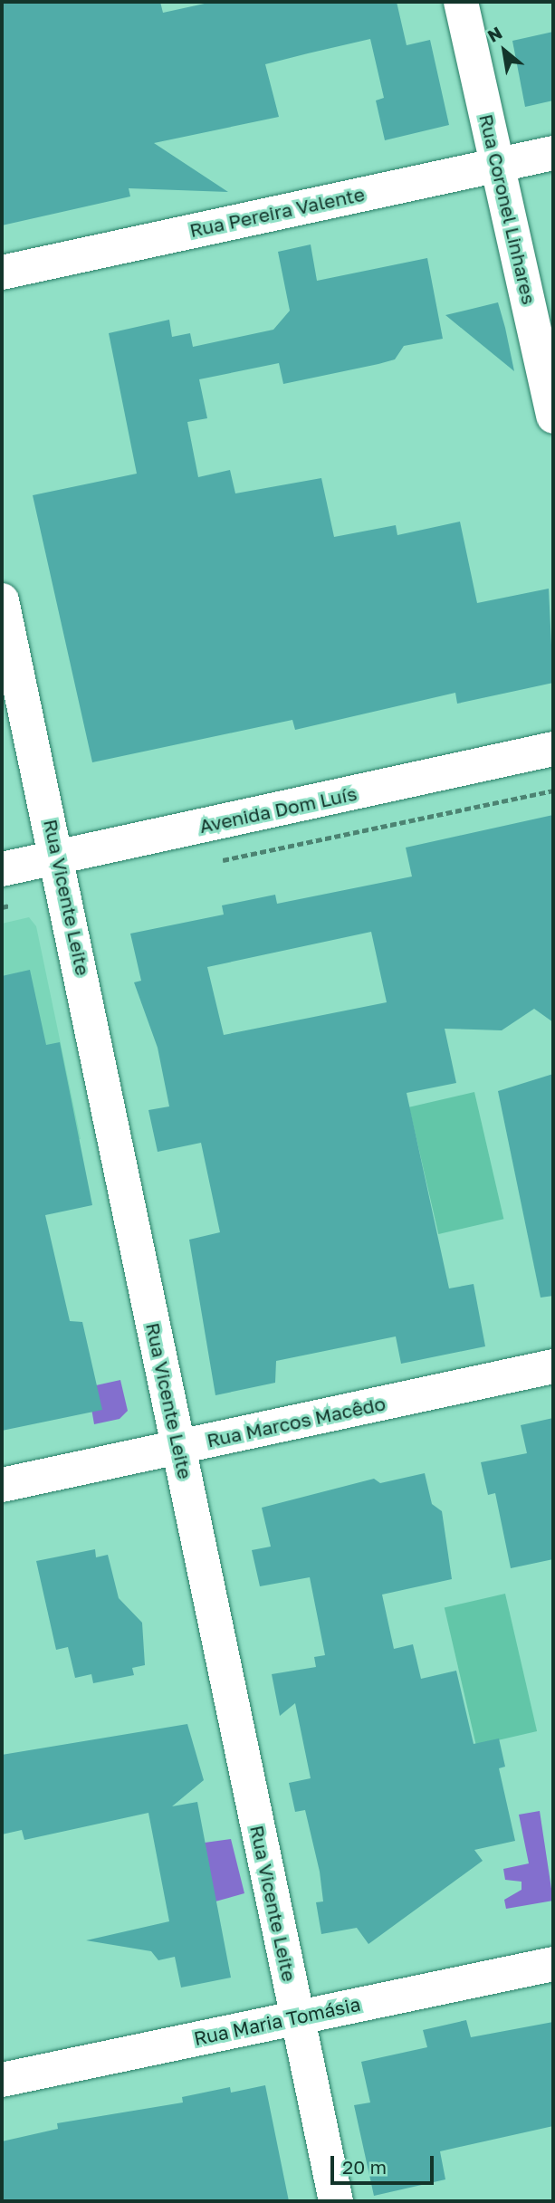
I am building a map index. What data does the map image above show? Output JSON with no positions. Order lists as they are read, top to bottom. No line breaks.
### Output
{"streets":{"street":["Rua Coronel Linhares","Rua Pereira Valente","Avenida Dom Luís","Rua Vicente Leite","Rua Marcos Macêdo","Rua Maria Tomásia"]},"crossings":[["Rua Coronel Linhares","Rua Pereira Valente"],["Avenida Dom Luís","Rua Vicente Leite"],["Rua Vicente Leite","Rua Marcos Macêdo"],["Rua Vicente Leite","Rua Maria Tomásia"]],"scale_bar":"20 m","north":"top left"}
